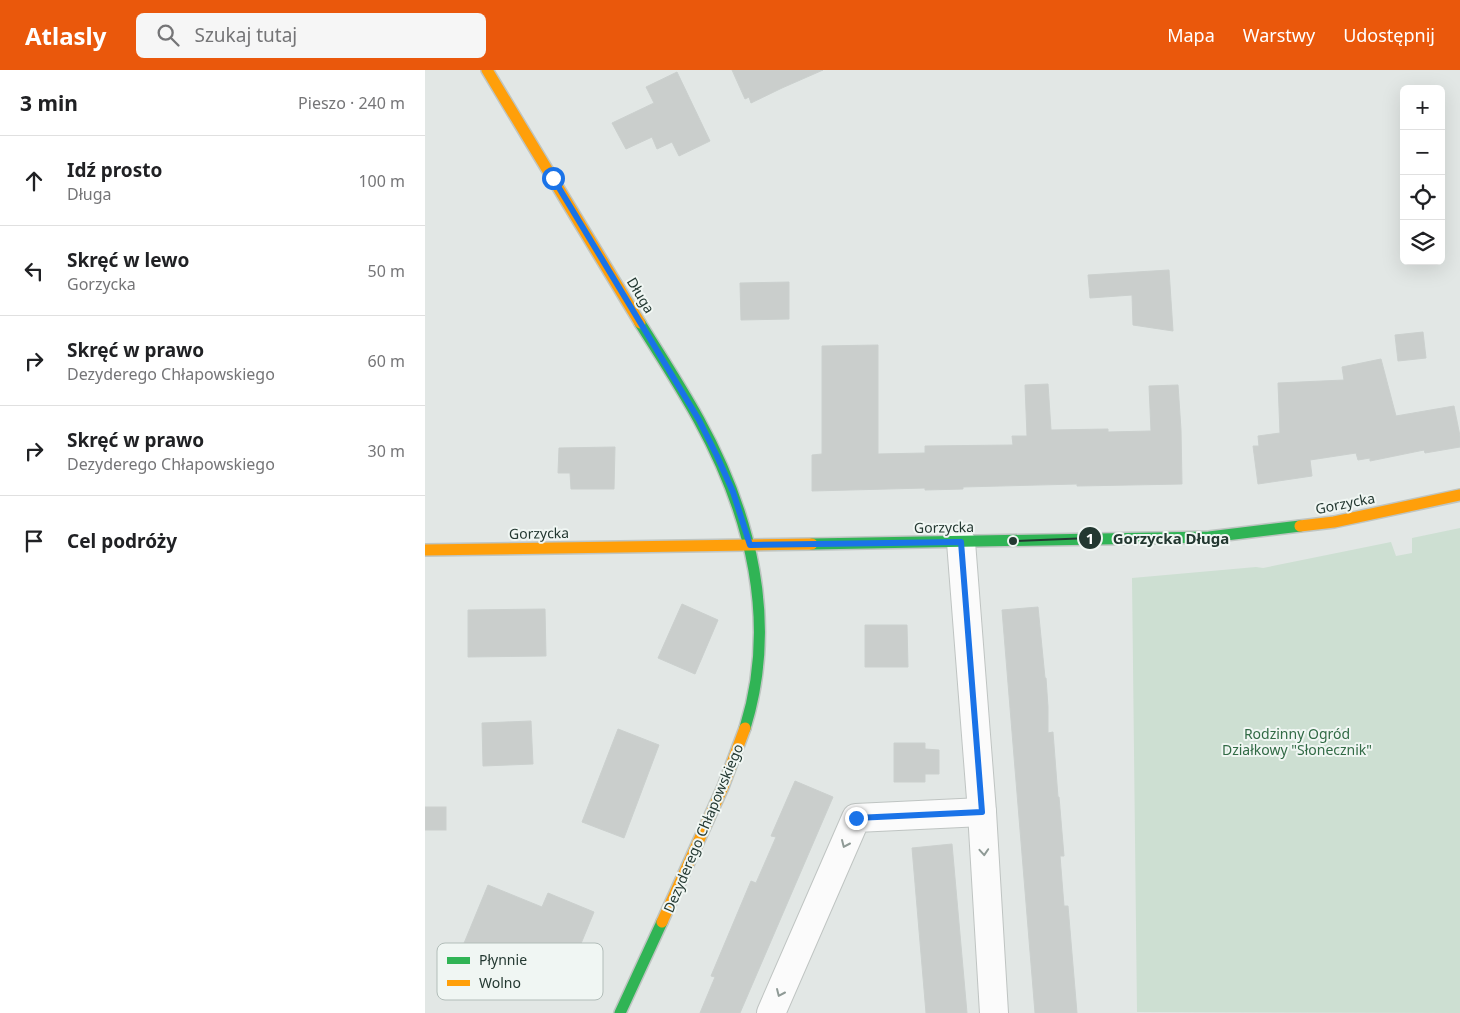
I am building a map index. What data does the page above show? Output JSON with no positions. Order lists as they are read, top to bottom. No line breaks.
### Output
{"streets":{"street":["Długa","Gorzycka","Dezyderego Chłapowskiego"]},"crossings":[["Długa","Gorzycka"],["Długa","Dezyderego Chłapowskiego"],["Gorzycka","Dezyderego Chłapowskiego"]],"parks":["Rodzinny Ogród Działkowy \"Słonecznik\""],"places":["Gorzycka Długa"],"legend":["Płynnie","Wolno"],"page":{"header":"Atlasly","search":"Szukaj tutaj","nav":["Mapa","Warstwy","Udostępnij"],"heading":["3 min","Pieszo · 240 m"],"map_buttons":["+","−"],"list":[["Idź prosto","Długa","100 m"],["Skręć w lewo","Gorzycka","50 m"],["Skręć w prawo","Dezyderego Chłapowskiego","60 m"],["Skręć w prawo","Dezyderego Chłapowskiego","30 m"],"Cel podróży"]}}
